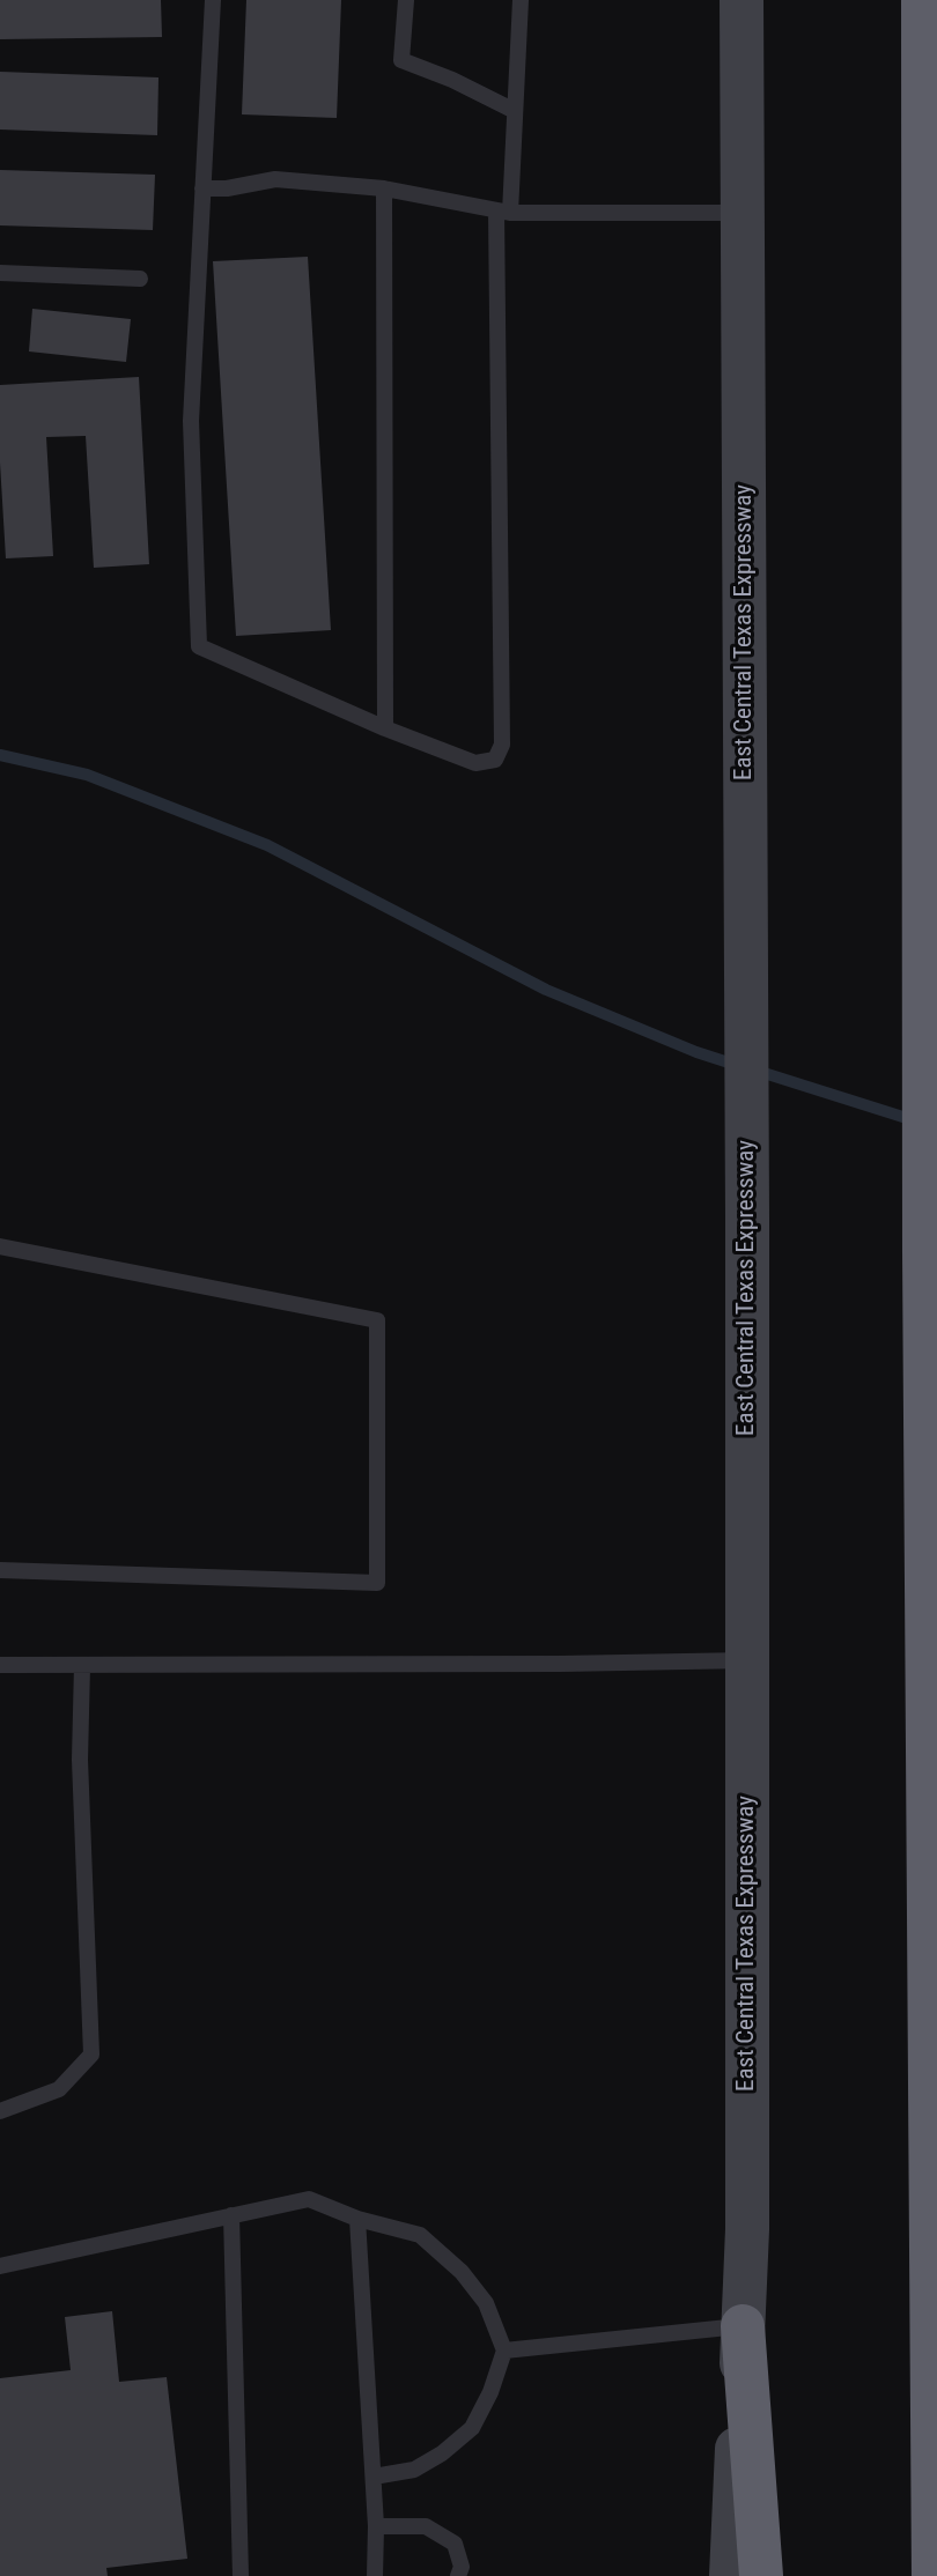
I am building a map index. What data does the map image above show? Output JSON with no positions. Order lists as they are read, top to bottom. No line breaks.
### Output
{"streets":{"main road":["East Central Texas Expressway"]}}
